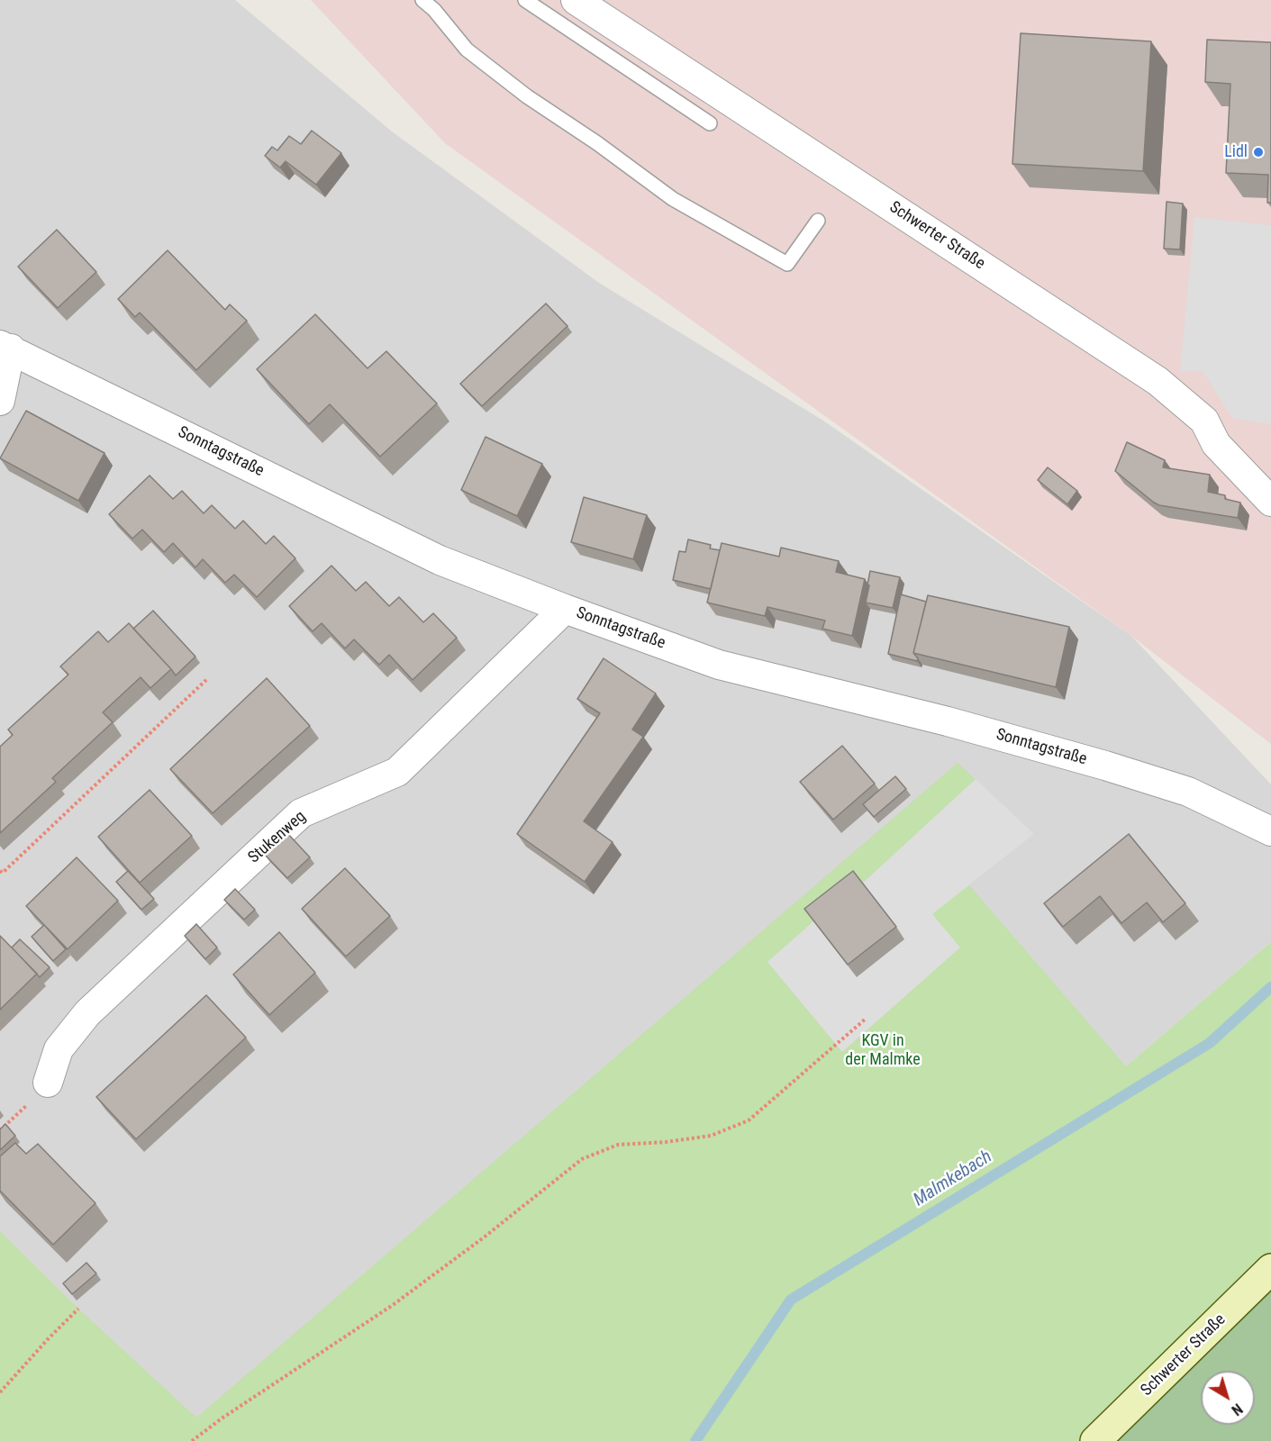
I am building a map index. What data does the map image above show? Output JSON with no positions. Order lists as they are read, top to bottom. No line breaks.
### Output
{"streets":{"main road":["Schwerter Straße"],"street":["Sonntagstraße","Stukenweg"]},"crossings":[["Sonntagstraße","Stukenweg"]],"water":["Malmkebach"],"parks":["KGV in der Malmke"],"places":["Lidl"],"north":"bottom right"}
